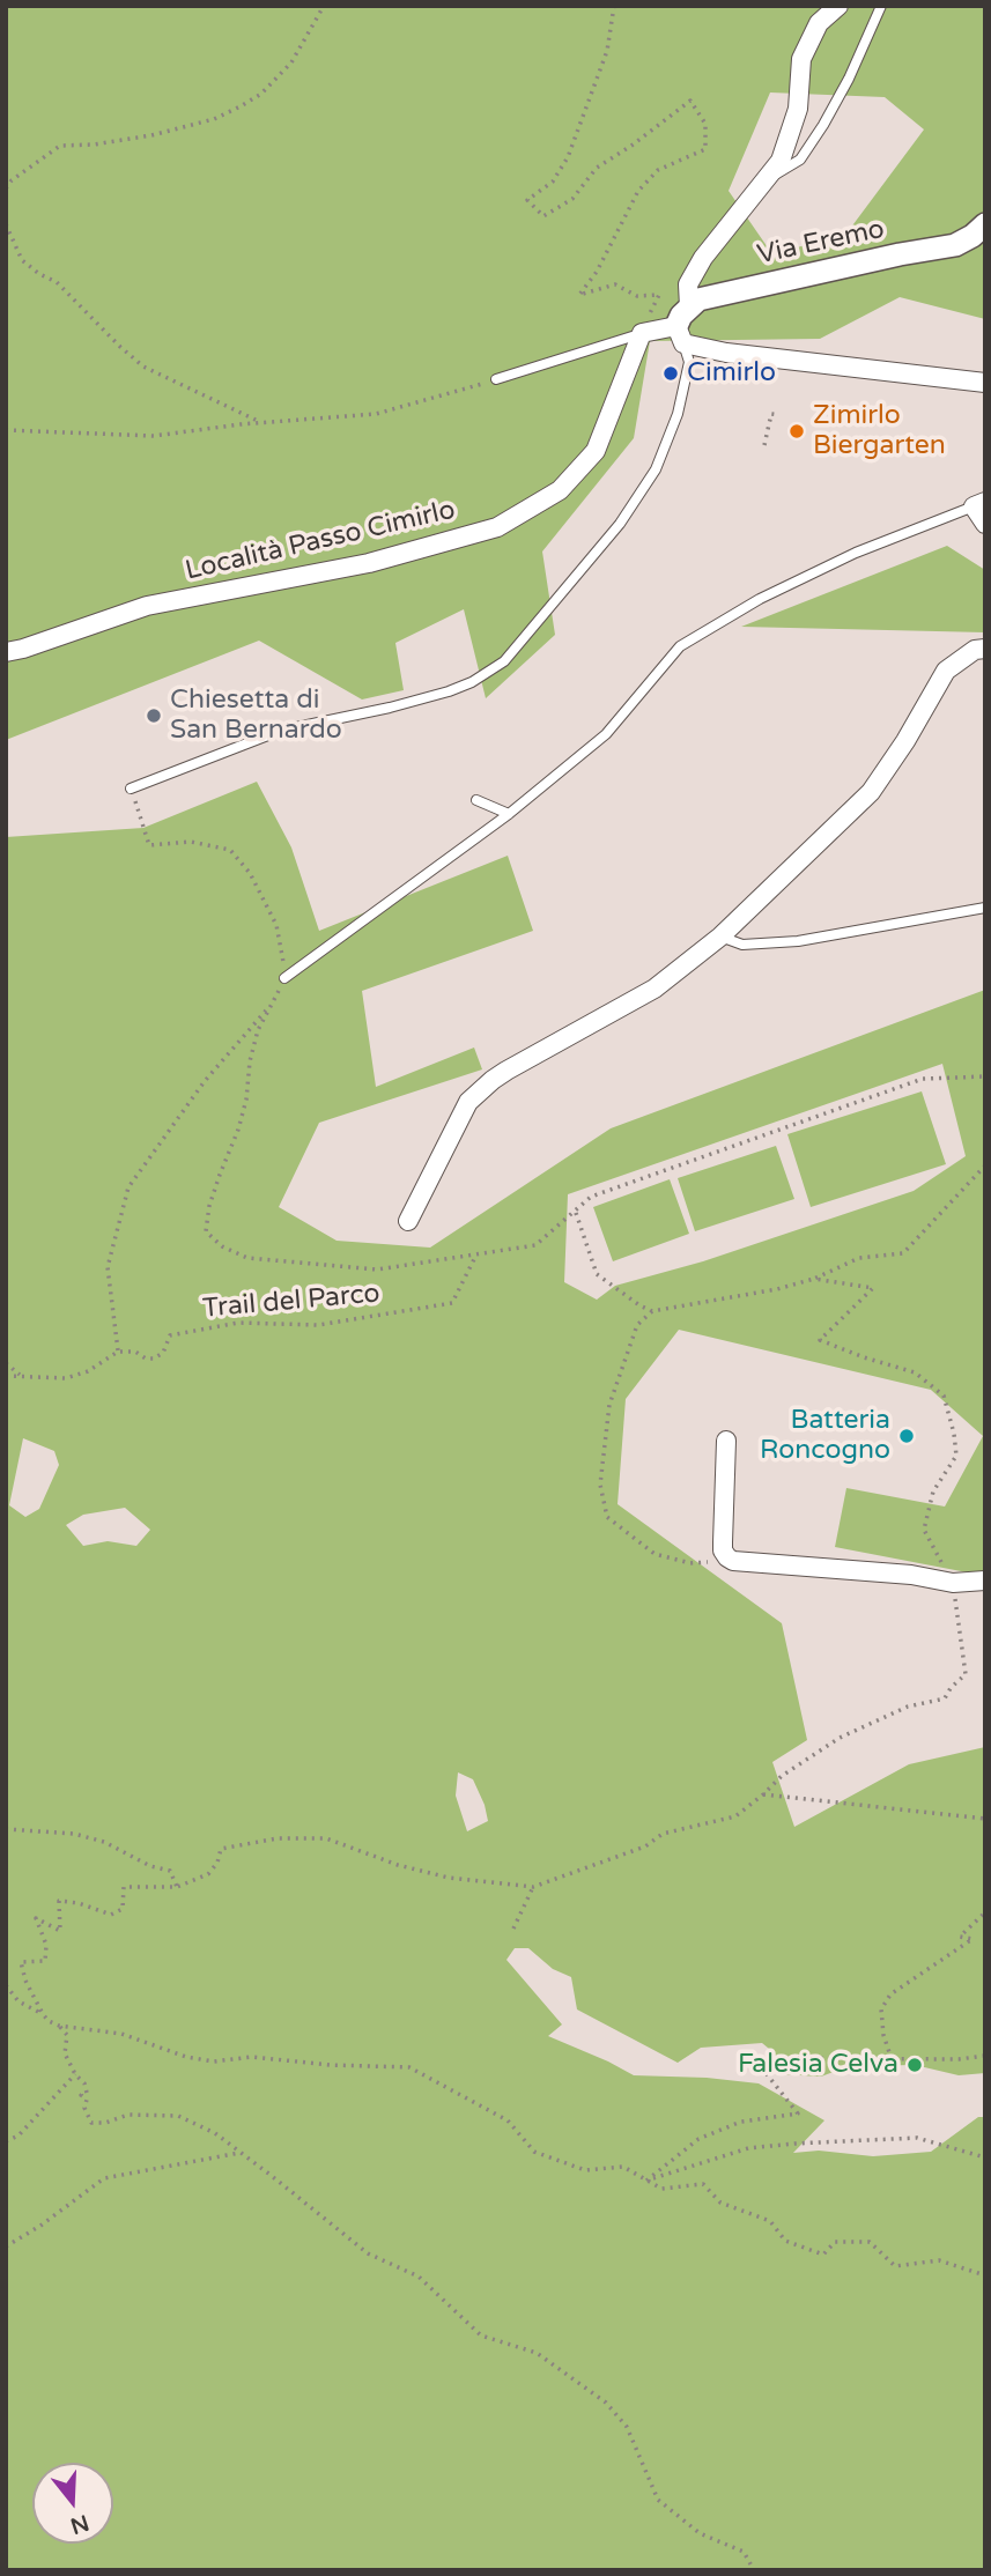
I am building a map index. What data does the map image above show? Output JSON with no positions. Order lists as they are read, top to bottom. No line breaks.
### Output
{"streets":{"street":["Via Eremo","Località Passo Cimirlo"],"path":["Trail del Parco"]},"places":["Cimirlo","Zimirlo Biergarten","Chiesetta di San Bernardo","Batteria Roncogno","Falesia Celva"],"north":"bottom"}
